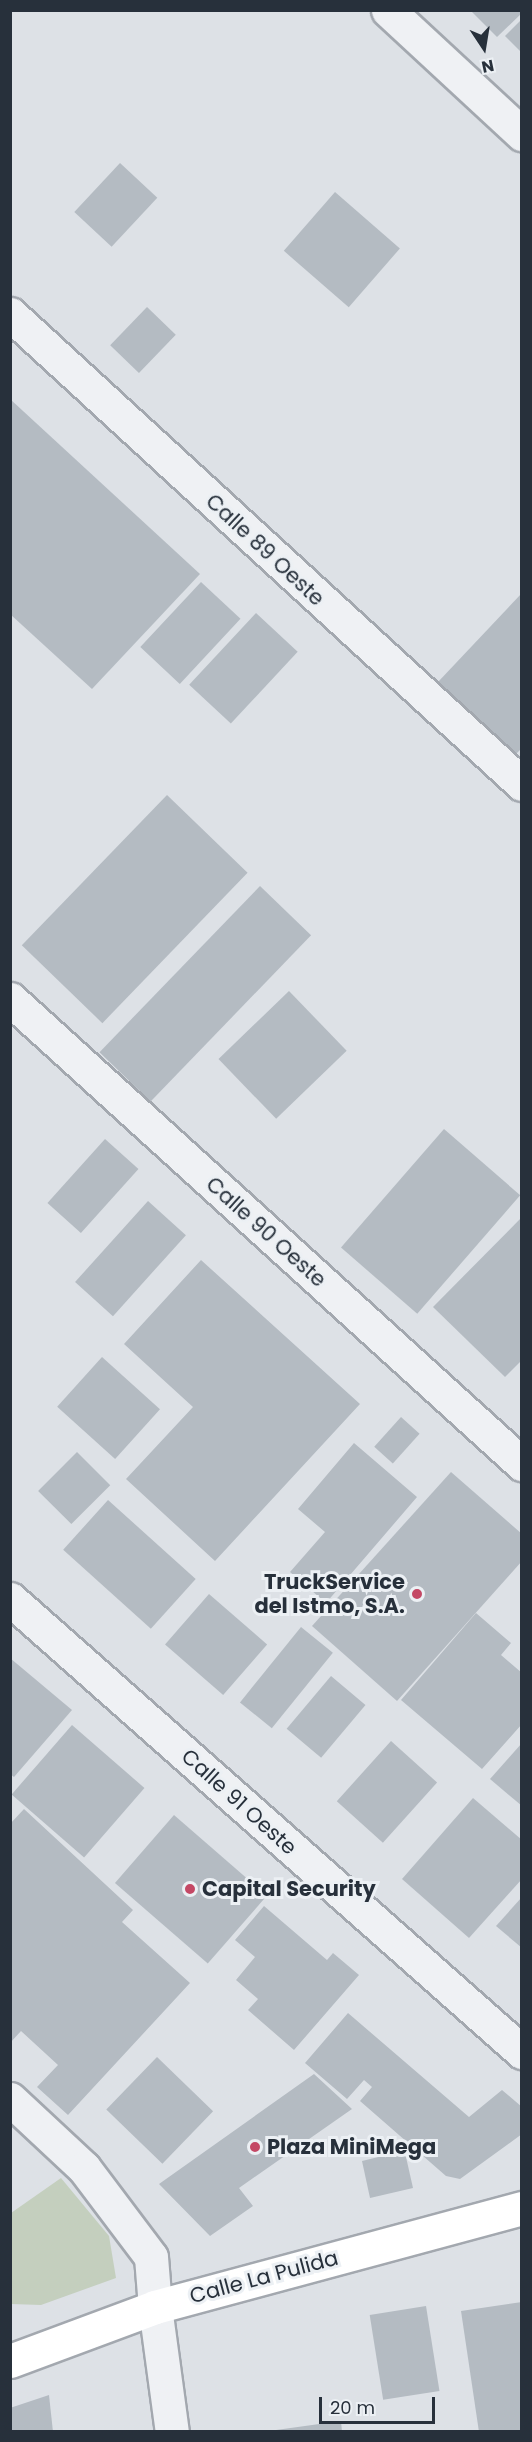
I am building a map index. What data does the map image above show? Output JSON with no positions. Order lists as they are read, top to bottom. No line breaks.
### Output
{"streets":{"main road":["Calle La Pulida"],"street":["Calle 89 Oeste","Calle 90 Oeste","Calle 91 Oeste"]},"places":["TruckService del Istmo, S.A.","Capital Security","Plaza MiniMega"],"scale_bar":"20 m","north":"bottom"}
